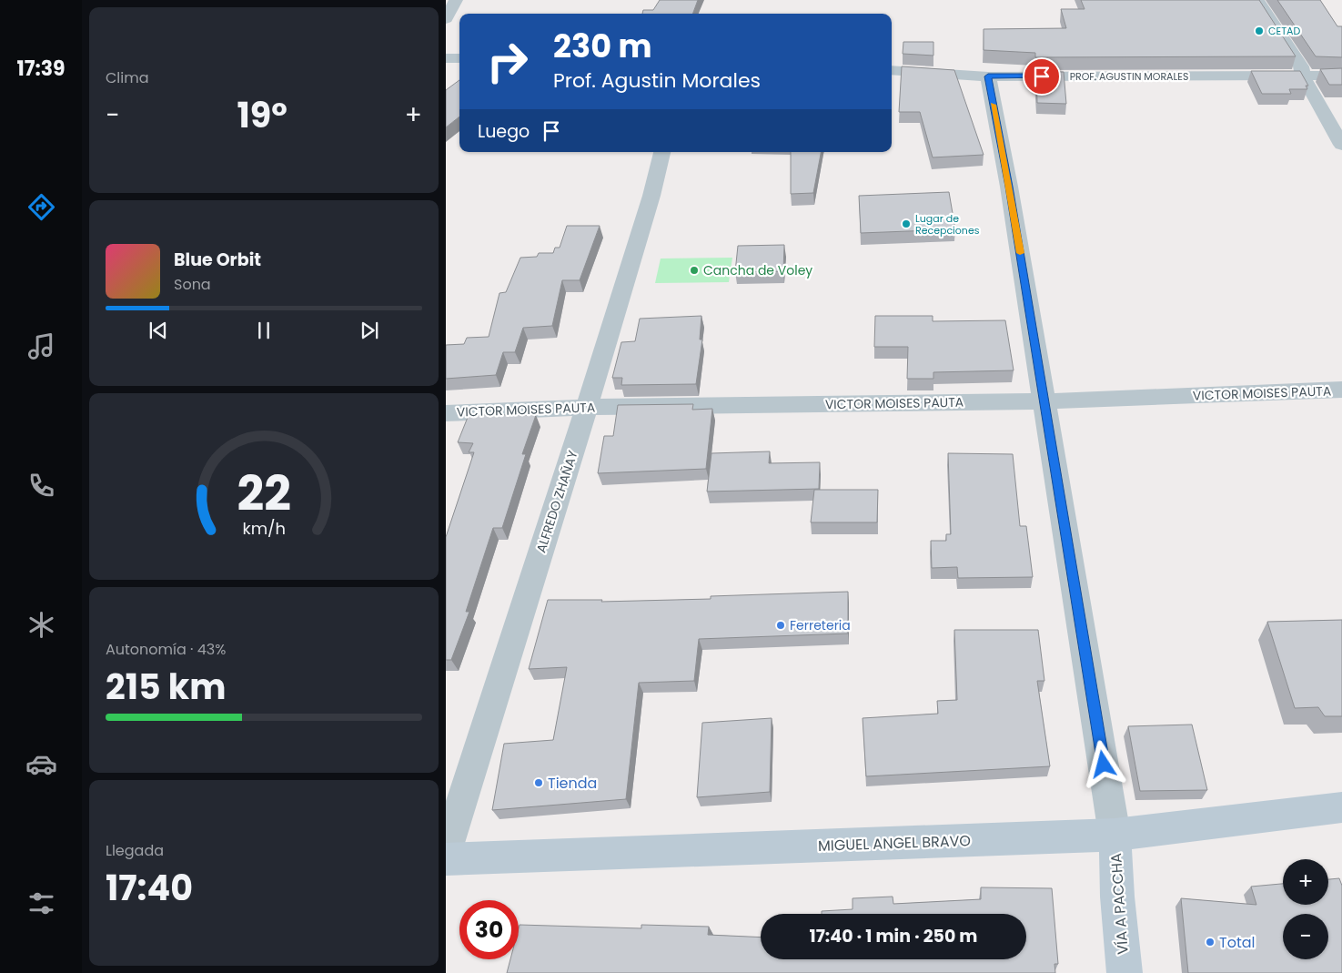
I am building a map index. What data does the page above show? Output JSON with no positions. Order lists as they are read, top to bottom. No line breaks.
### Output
{"streets":{"main road":["MIGUEL ANGEL BRAVO","VÍA A PACCHA"],"street":["PROF. AGUSTIN MORALES","VICTOR MOISES PAUTA","ALFREDO ZHAÑAY"]},"crossings":[["VICTOR MOISES PAUTA","ALFREDO ZHAÑAY"],["MIGUEL ANGEL BRAVO","VÍA A PACCHA"]],"places":["CETAD","Lugar de Recepciones","Cancha de Voley","Ferreteria","Tienda","Total"],"page":{"tabs":"17:39","tile":["Clima",["Autonomía · 43%","215 km"],["Llegada","17:40"]],"turn":["230 m","Prof. Agustin Morales"],"heat":["−","19°","+"],"then":"Luego","song":["Blue Orbit","Sona"],"map_buttons":["+","−"],"limit":"30","trip":"17:40 · 1 min · 250 m","gauge":["22","km/h"]}}
